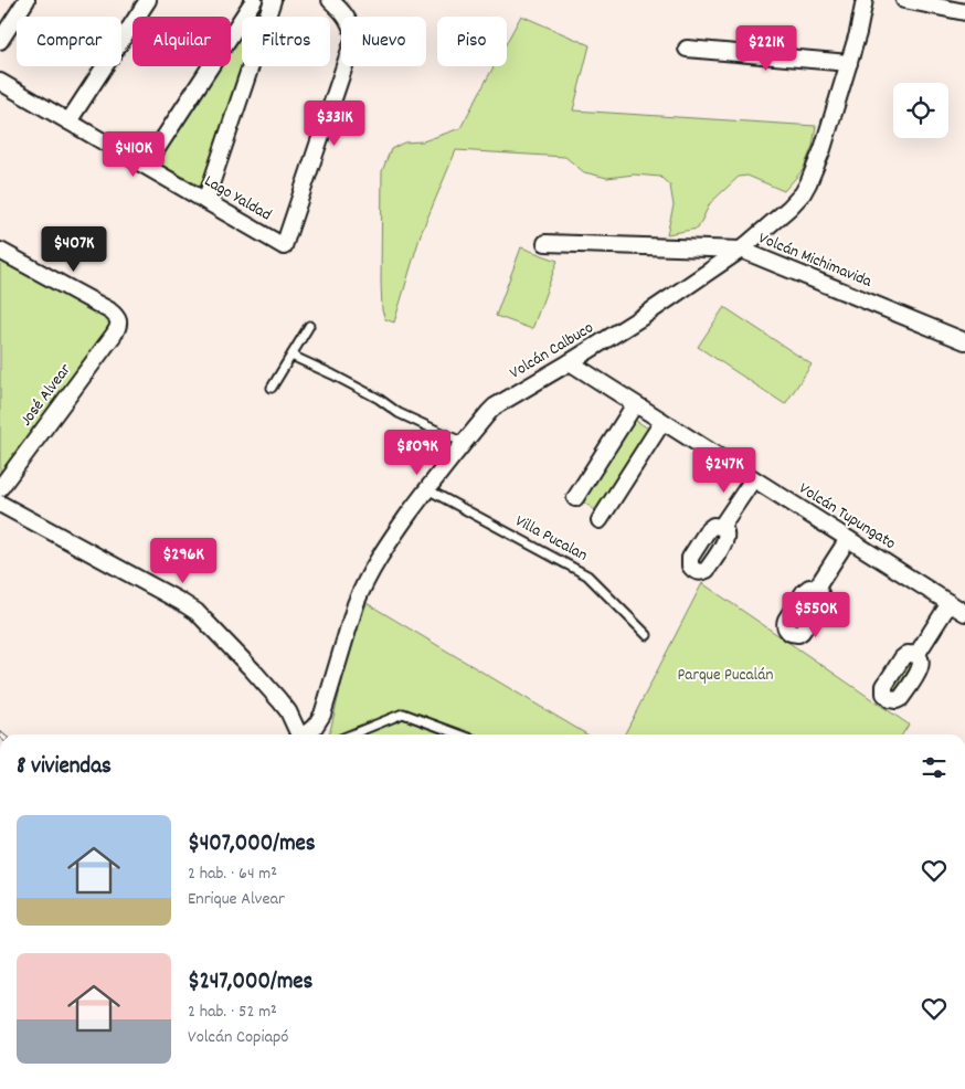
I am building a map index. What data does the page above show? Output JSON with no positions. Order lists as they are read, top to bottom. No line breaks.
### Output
{"streets":{"street":["Lago Yaldad","Volcán Michimavida","Volcán Calbuco","José Alvear","Volcán Tupungato"],"lane":["Villa Pucalan"]},"crossings":[["Volcán Michimavida","Volcán Calbuco"],["Volcán Calbuco","Volcán Tupungato"],["Volcán Calbuco","Villa Pucalan"]],"parks":["Parque Pucalán"],"page":{"chip":["Comprar","Alquilar","Filtros","Nuevo","Piso"],"price":["$221K","$331K","$410K","$407K","$809K","$247K","$296K","$550K"],"heading":"8 viviendas","list":[{"name":"$407,000/mes","note":"2 hab. · 64 m² · Enrique Alvear"},{"name":"$247,000/mes","note":"2 hab. · 52 m² · Volcán Copiapó"}]}}
